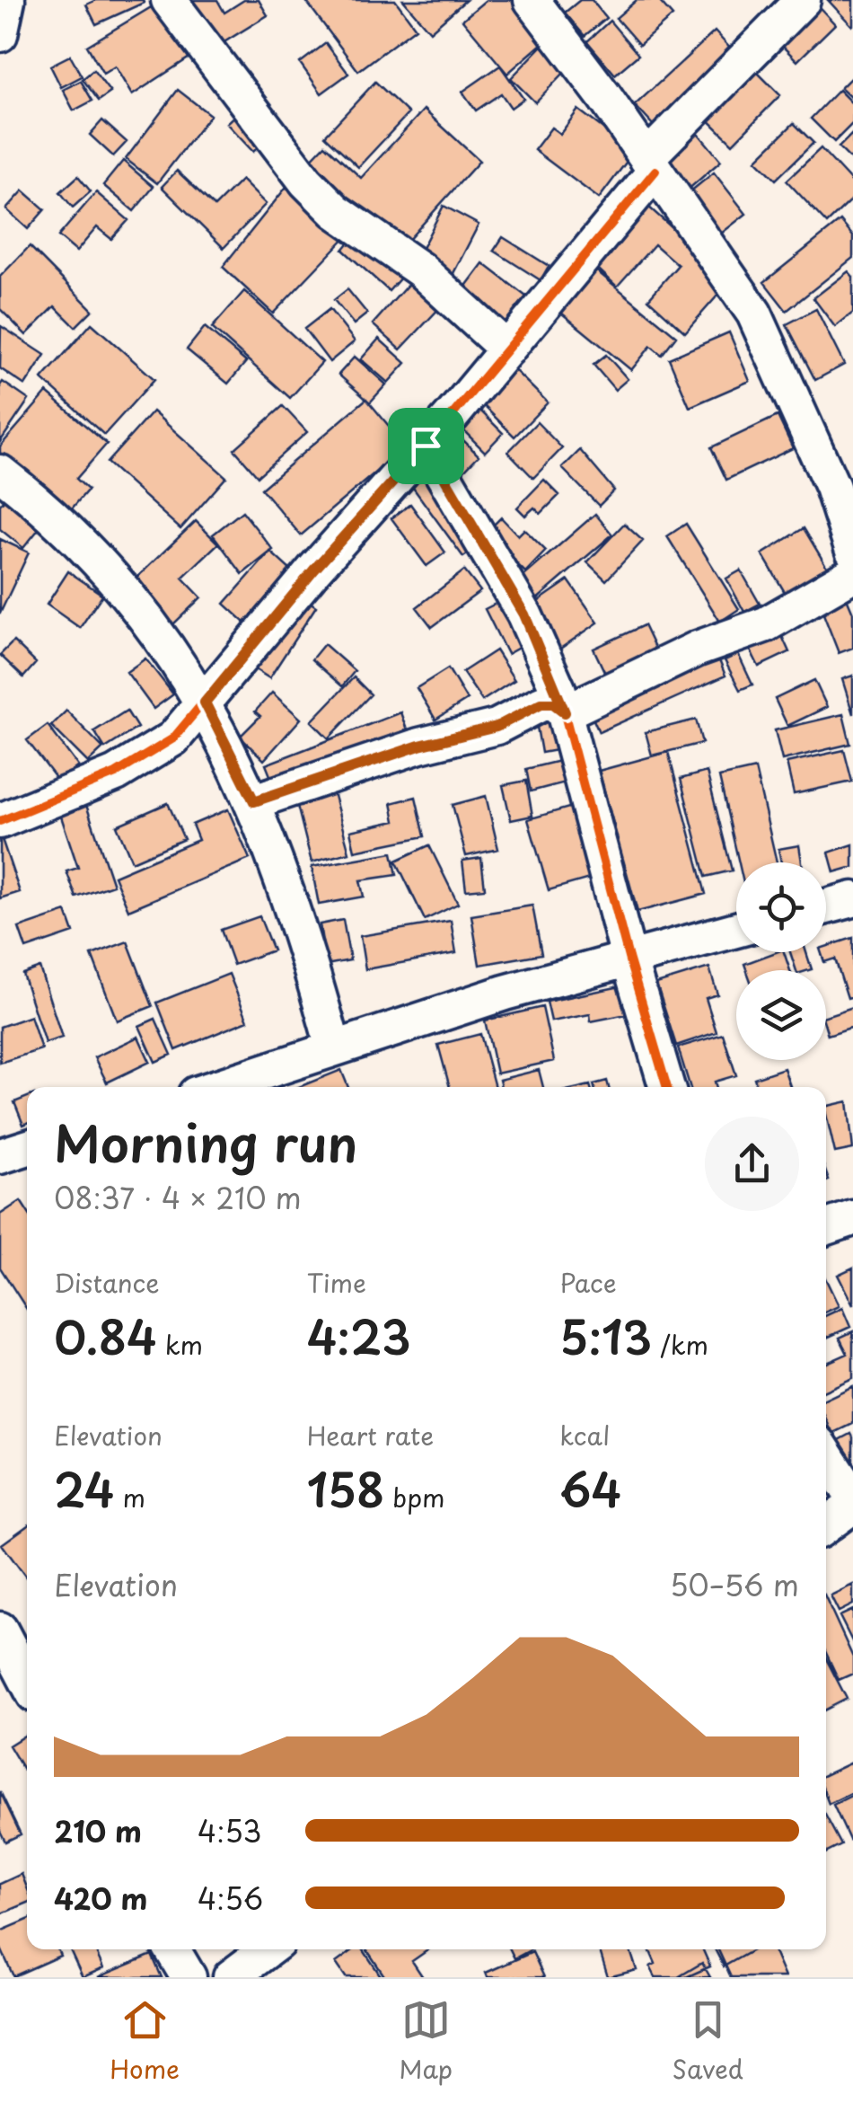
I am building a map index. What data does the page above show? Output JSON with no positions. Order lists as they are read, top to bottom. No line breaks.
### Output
{"page":{"heading":["Morning run","08:37 · 4 × 210 m"],"stats":[["Distance","0.84 km"],["Time","4:23"],["Pace","5:13 /km"],["Elevation","24 m"],["Heart rate","158 bpm"],["kcal","64"]],"chart":["Elevation","50–56 m"],"list":[{"name":"210 m","note":"4:53"},{"name":"420 m","note":"4:56"}],"tabs":["Home","Map","Saved"]}}
